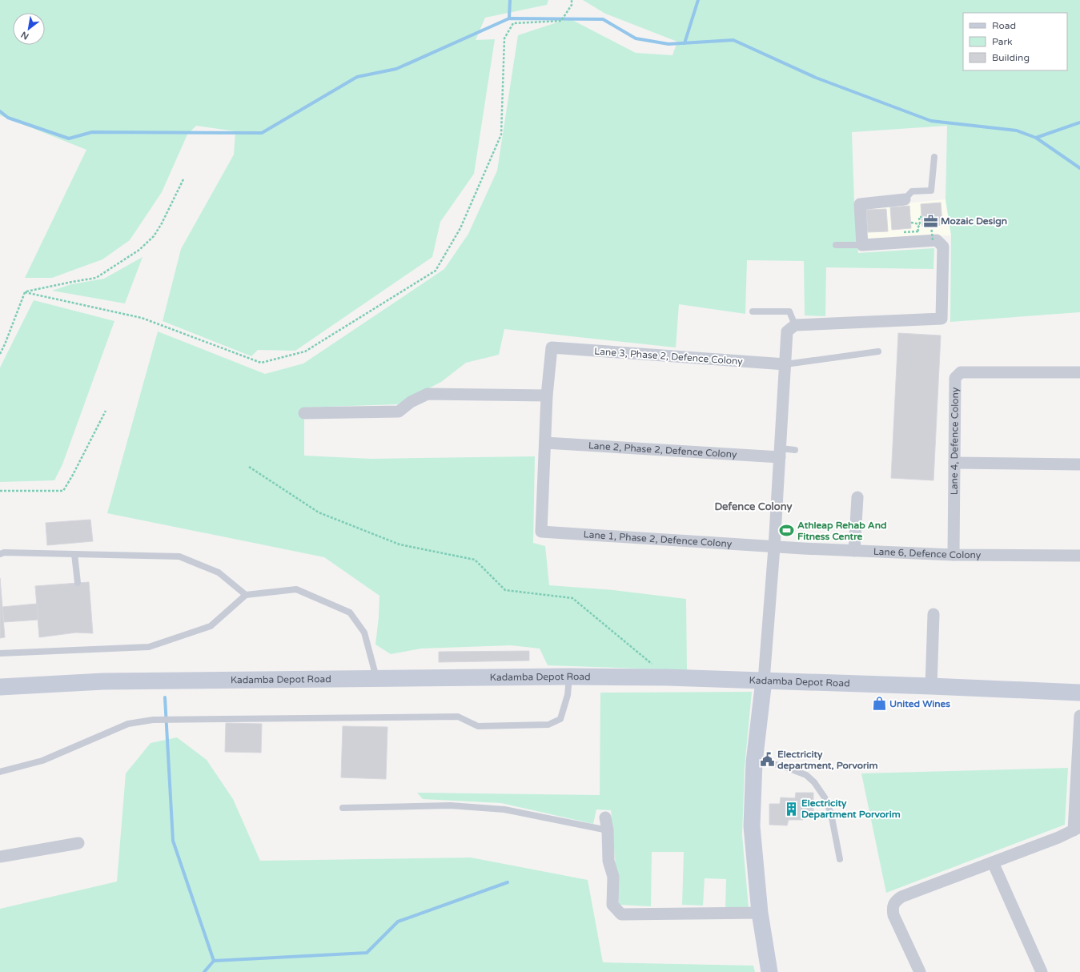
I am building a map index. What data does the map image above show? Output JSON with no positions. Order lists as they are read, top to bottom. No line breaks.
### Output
{"streets":{"street":["Lane 3, Phase 2, Defence Colony","Lane 4, Defence Colony","Lane 2, Phase 2, Defence Colony","Lane 1, Phase 2, Defence Colony","Lane 6, Defence Colony","Kadamba Depot Road"]},"crossings":[["Lane 4, Defence Colony","Lane 6, Defence Colony"],["Lane 2, Phase 2, Defence Colony","Lane 1, Phase 2, Defence Colony"],["Lane 1, Phase 2, Defence Colony","Lane 6, Defence Colony"]],"districts":["Defence Colony"],"places":{"office":["Mozaic Design"],"sports":["Athleap Rehab And Fitness Centre"],"shop":["United Wines"],"public building":["Electricity department, Porvorim"],"building":["Electricity Department Porvorim"]},"legend":["Road","Park","Building"],"north":"bottom left"}
